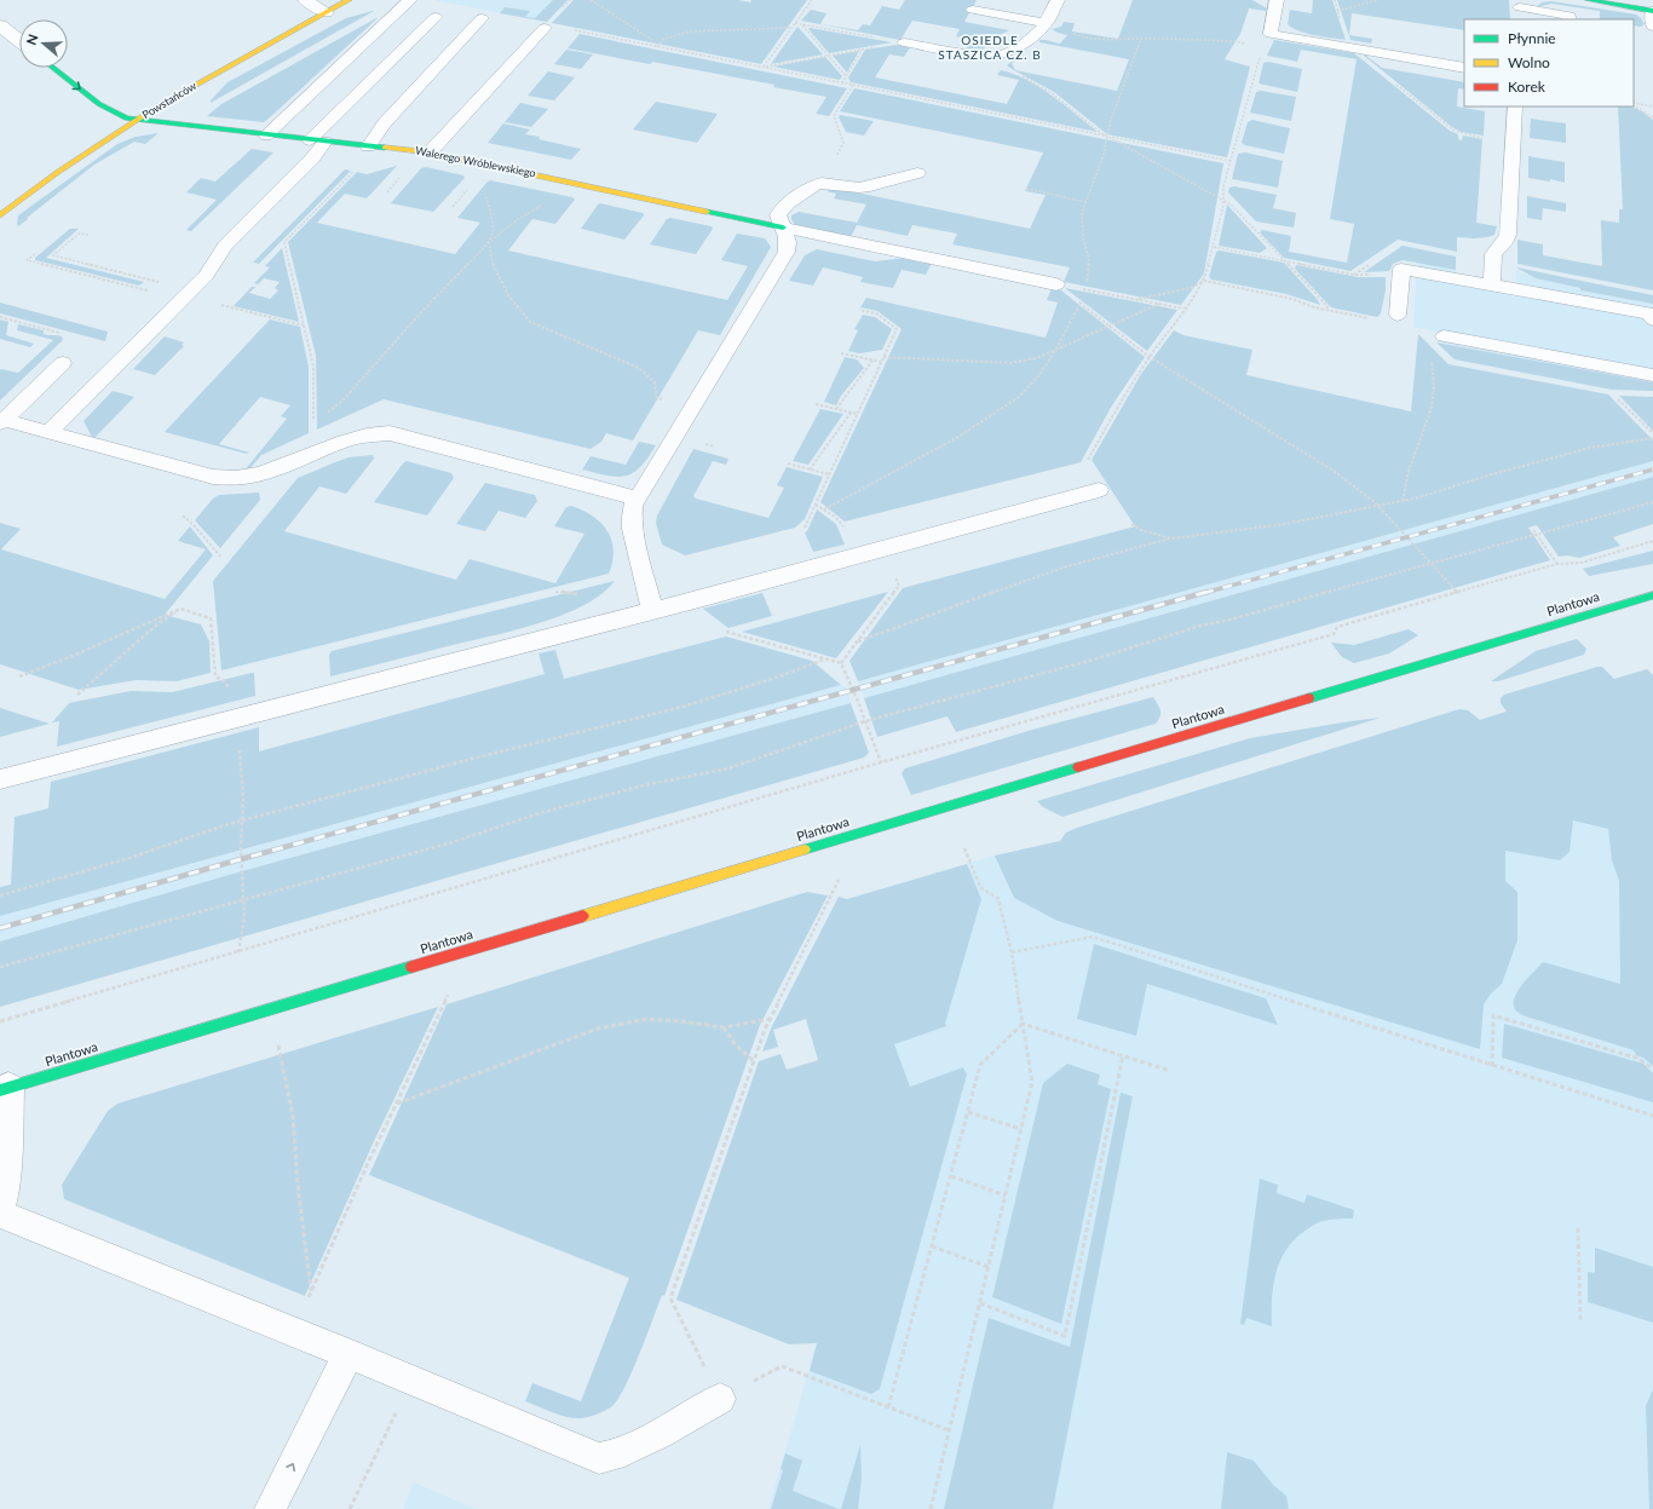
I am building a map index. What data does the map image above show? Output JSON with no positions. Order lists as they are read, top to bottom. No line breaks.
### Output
{"streets":{"street":["Powstańców","Walerego Wróblewskiego","Plantowa"]},"crossings":[["Powstańców","Walerego Wróblewskiego"]],"districts":["OSIEDLE STASZICA CZ. B"],"legend":["Płynnie","Wolno","Korek"],"north":"left"}
